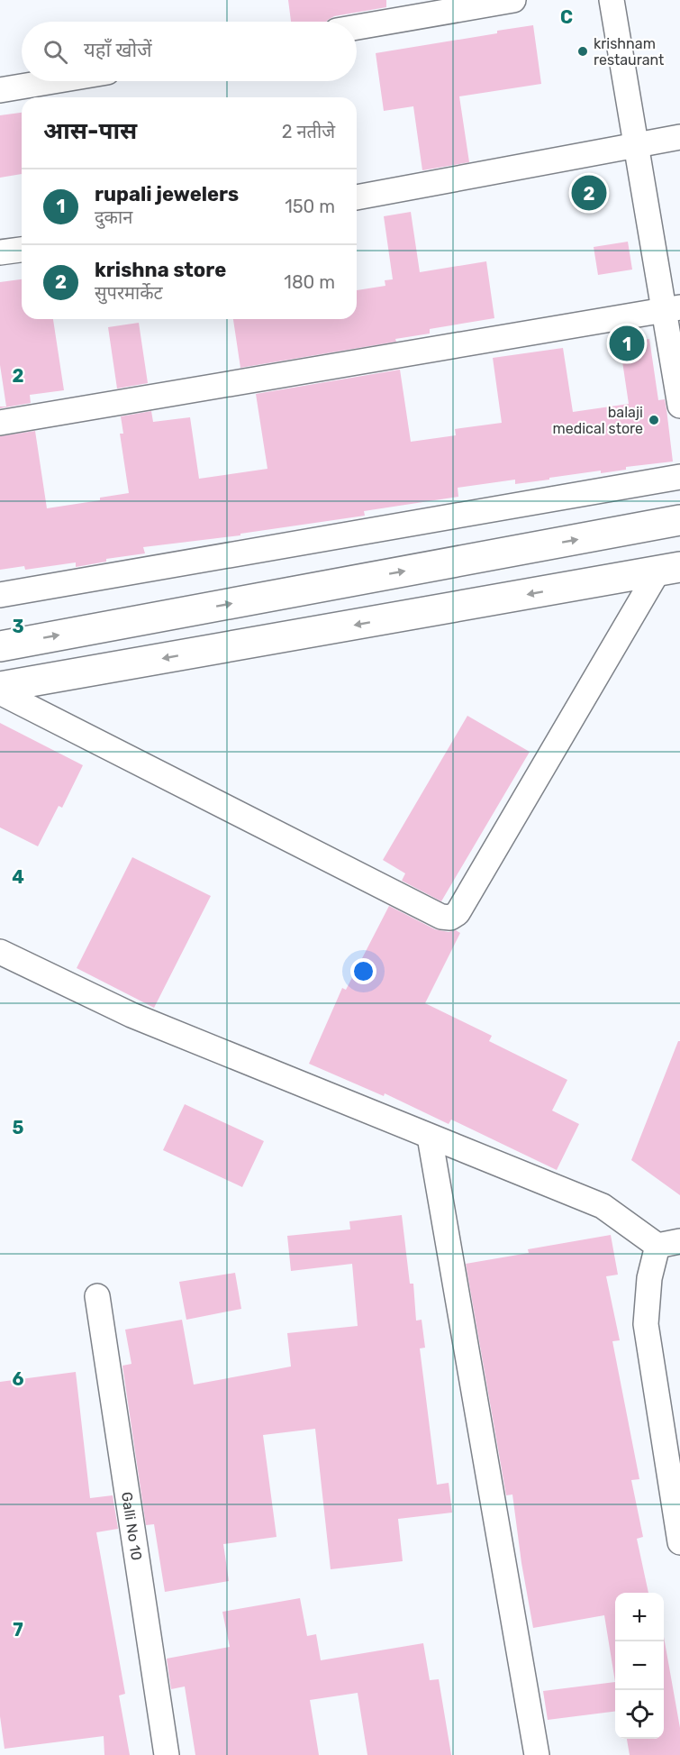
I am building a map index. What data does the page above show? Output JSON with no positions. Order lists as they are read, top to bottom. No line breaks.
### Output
{"streets":{"street":["Galli No 10"]},"places":["krishnam restaurant","balaji medical store"],"page":{"search":"यहाँ खोजें","heading":["आस-पास","2 नतीजे"],"list":[{"mark":"1","name":"rupali jewelers","note":"दुकान","value":"150 m"},{"mark":"2","name":"krishna store","note":"सुपरमार्केट","value":"180 m"}],"pins":["2","1"],"map_buttons":["+","−"]},"grid":{"columns":["C"],"rows":["2","3","4","5","6","7"]}}
